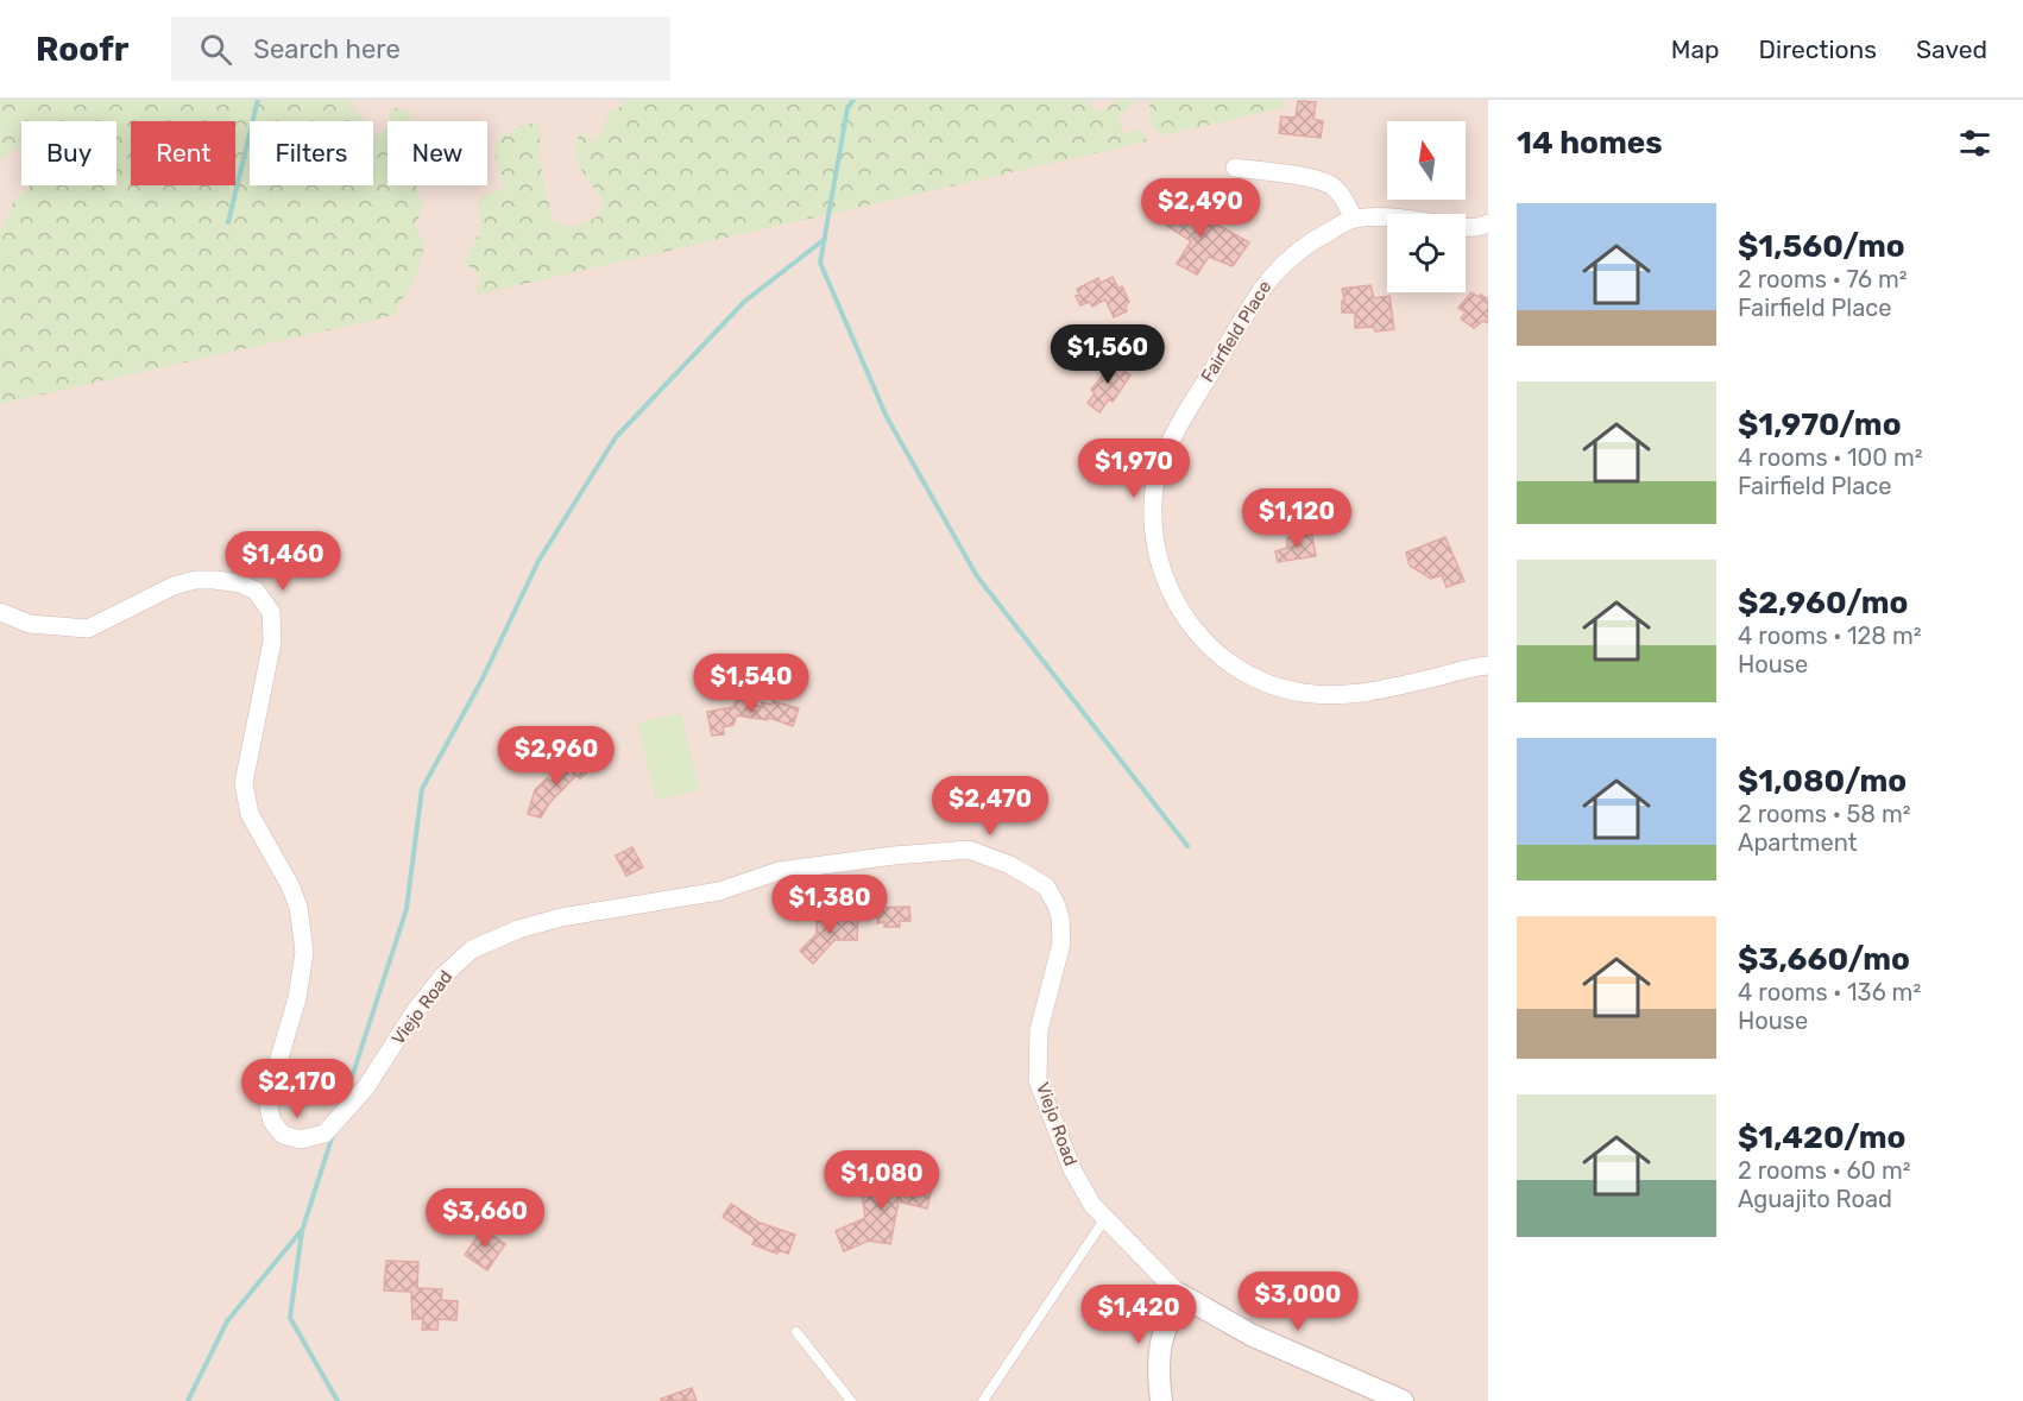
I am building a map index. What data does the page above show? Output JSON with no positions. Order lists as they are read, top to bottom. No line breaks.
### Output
{"streets":{"street":["Fairfield Place","Viejo Road"]},"north":"top","page":{"header":"Roofr","search":"Search here","nav":["Map","Directions","Saved"],"heading":"14 homes","chip":["Buy","Rent","Filters","New"],"price":["$2,490","$1,560","$1,970","$1,120","$1,460","$1,540","$2,960","$2,470","$1,380","$2,170","$1,080","$3,660","$3,000","$1,420"],"list":[{"name":"$1,560/mo","note":"2 rooms · 76 m² · Fairfield Place"},{"name":"$1,970/mo","note":"4 rooms · 100 m² · Fairfield Place"},{"name":"$2,960/mo","note":"4 rooms · 128 m² · House"},{"name":"$1,080/mo","note":"2 rooms · 58 m² · Apartment"},{"name":"$3,660/mo","note":"4 rooms · 136 m² · House"},{"name":"$1,420/mo","note":"2 rooms · 60 m² · Aguajito Road"}]}}
